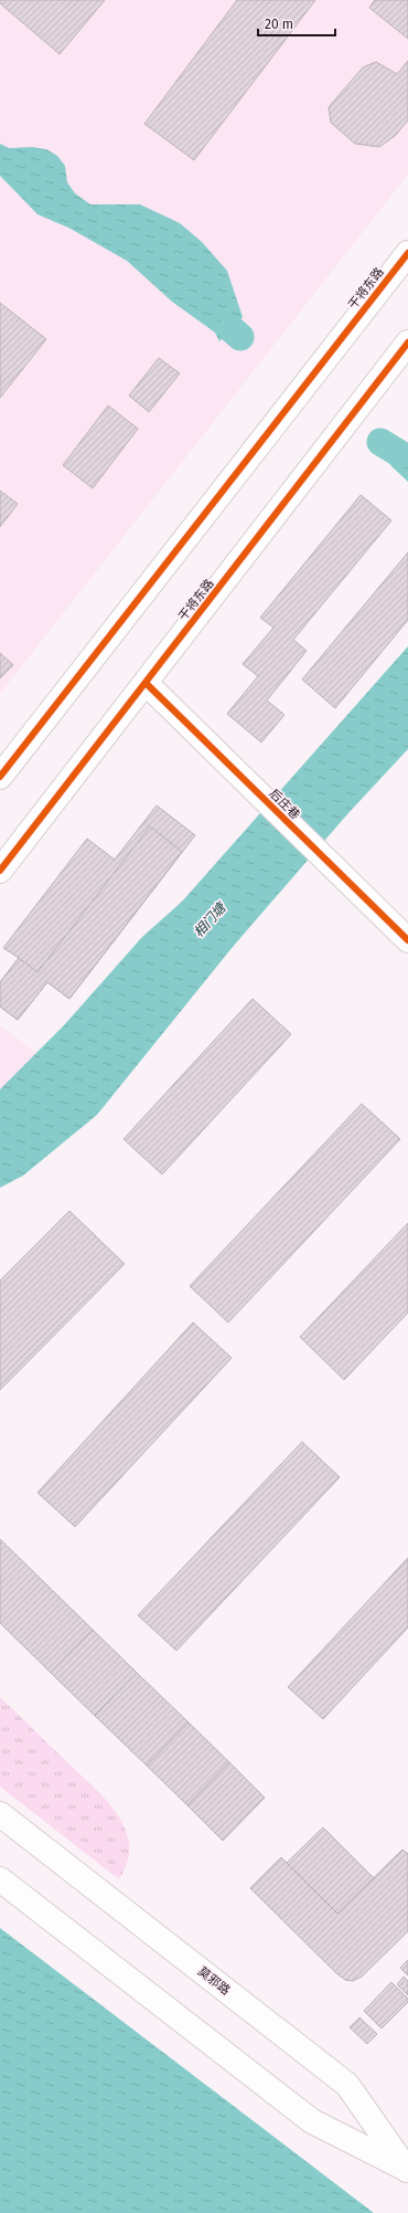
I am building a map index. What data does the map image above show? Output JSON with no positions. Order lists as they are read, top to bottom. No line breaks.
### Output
{"streets":{"main road":["干将东路","后庄巷","莫邪路"]},"crossings":[["干将东路","后庄巷"]],"water":["相门塘"],"scale_bar":"20 m"}
